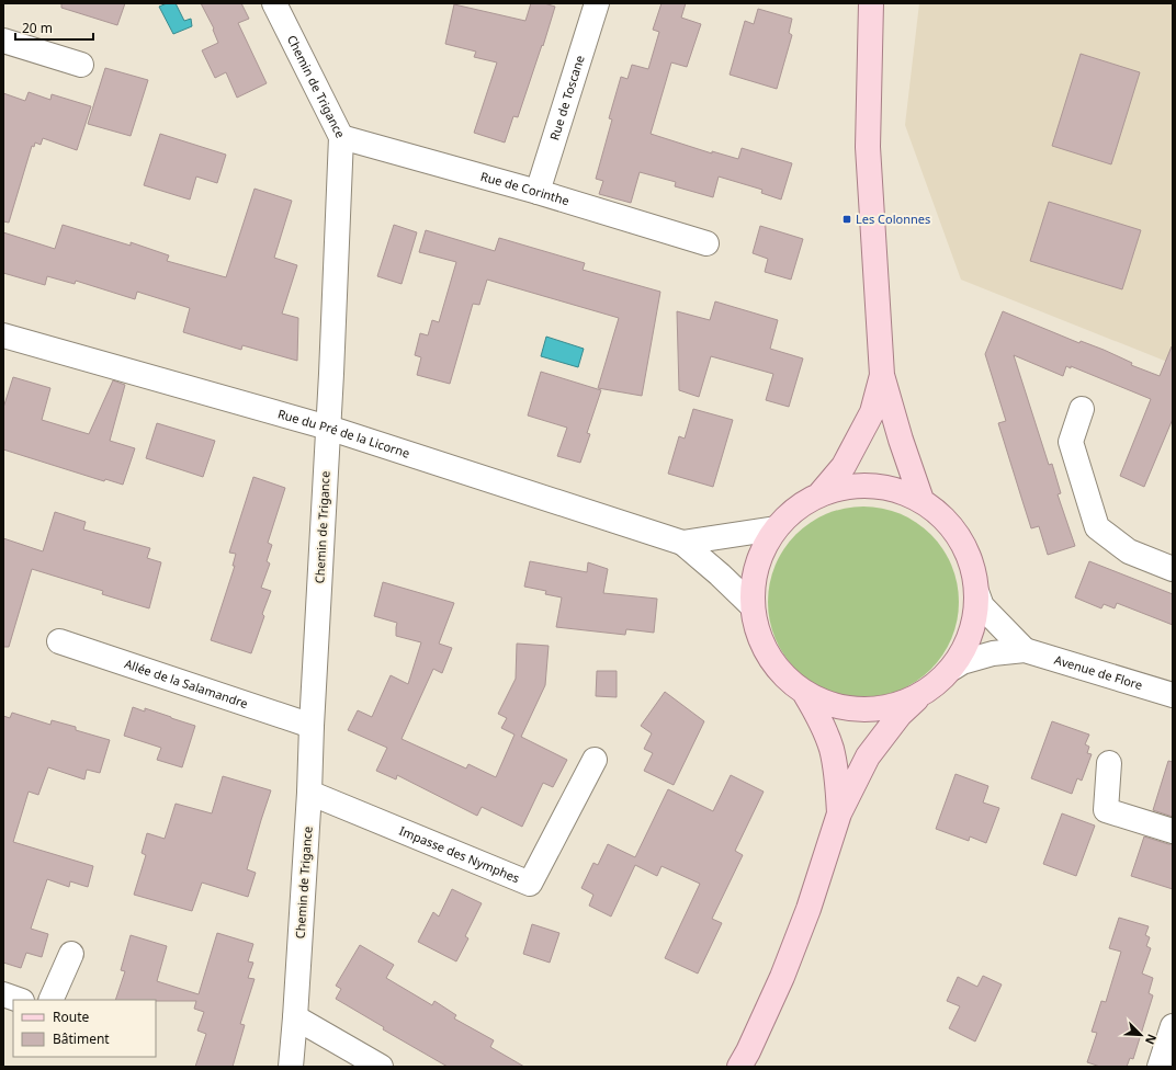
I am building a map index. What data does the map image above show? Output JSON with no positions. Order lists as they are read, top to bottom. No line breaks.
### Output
{"streets":{"street":["Chemin de Trigance","Rue de Toscane","Rue de Corinthe","Rue du Pré de la Licorne","Avenue de Flore","Allée de la Salamandre","Impasse des Nymphes"]},"crossings":[["Chemin de Trigance","Rue de Corinthe"],["Chemin de Trigance","Rue du Pré de la Licorne"],["Chemin de Trigance","Allée de la Salamandre"],["Chemin de Trigance","Impasse des Nymphes"],["Rue de Toscane","Rue de Corinthe"]],"places":{"transit":["Les Colonnes"]},"legend":["Route","Bâtiment"],"scale_bar":"20 m","north":"bottom right"}
